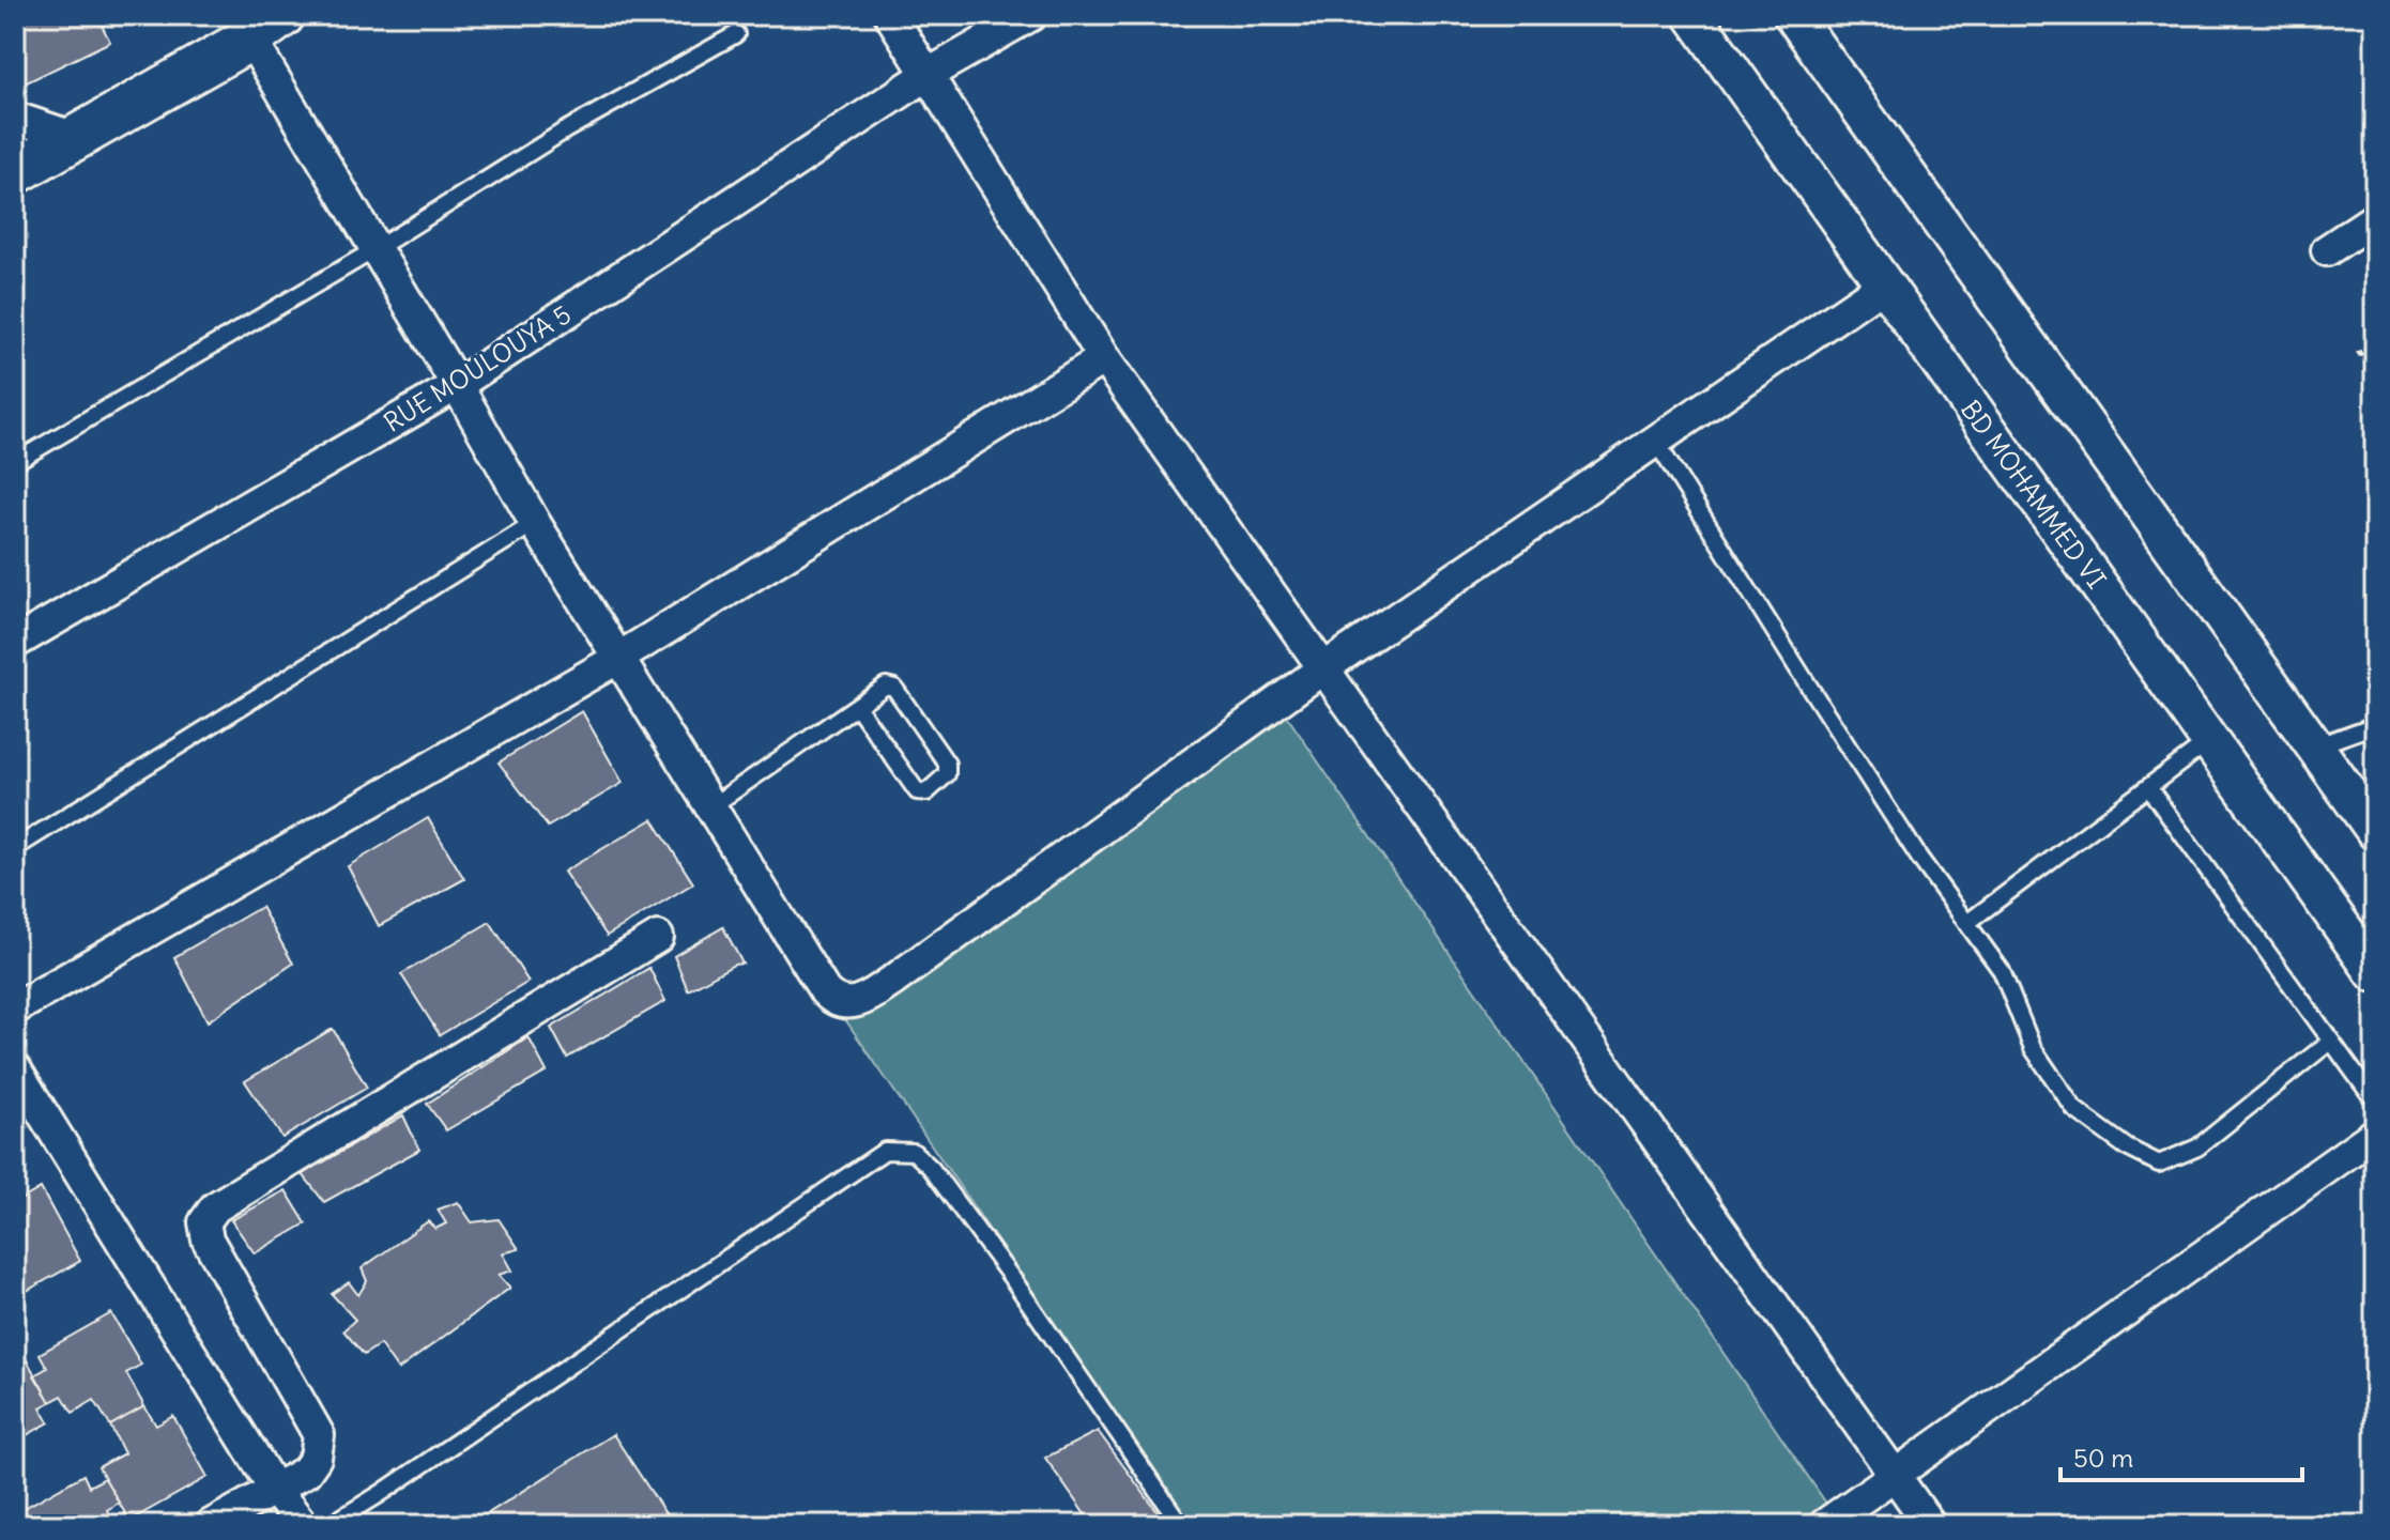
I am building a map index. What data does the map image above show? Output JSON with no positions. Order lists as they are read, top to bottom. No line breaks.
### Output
{"streets":{"street":["RUE MOULOUYA 5","BD MOHAMMED VI"]},"scale_bar":"50 m"}
